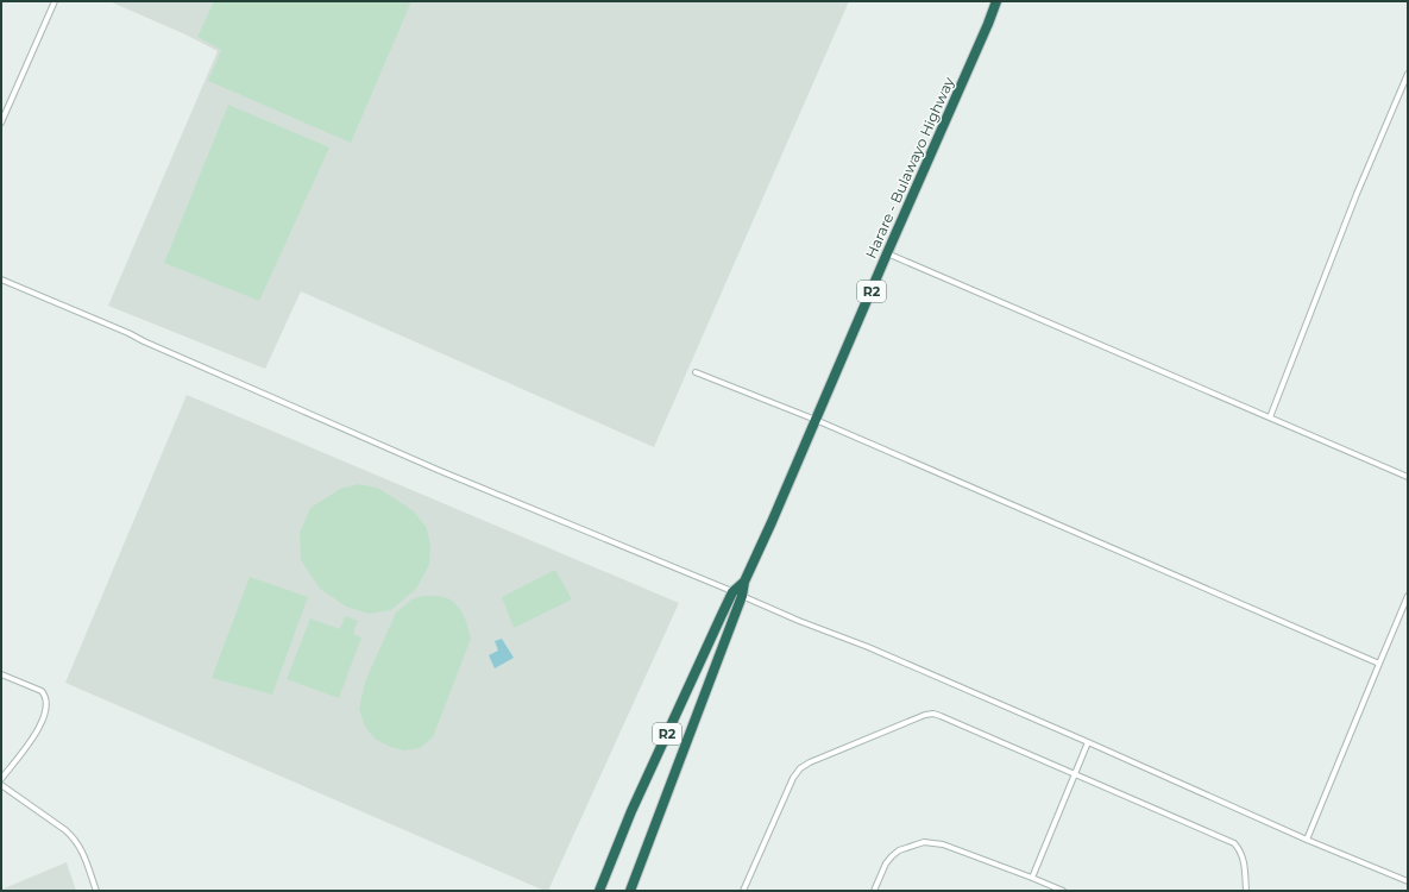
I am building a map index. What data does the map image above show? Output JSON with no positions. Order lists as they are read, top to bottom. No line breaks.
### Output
{"streets":{"highway":["Harare - Bulawayo Highway","R2"]}}
